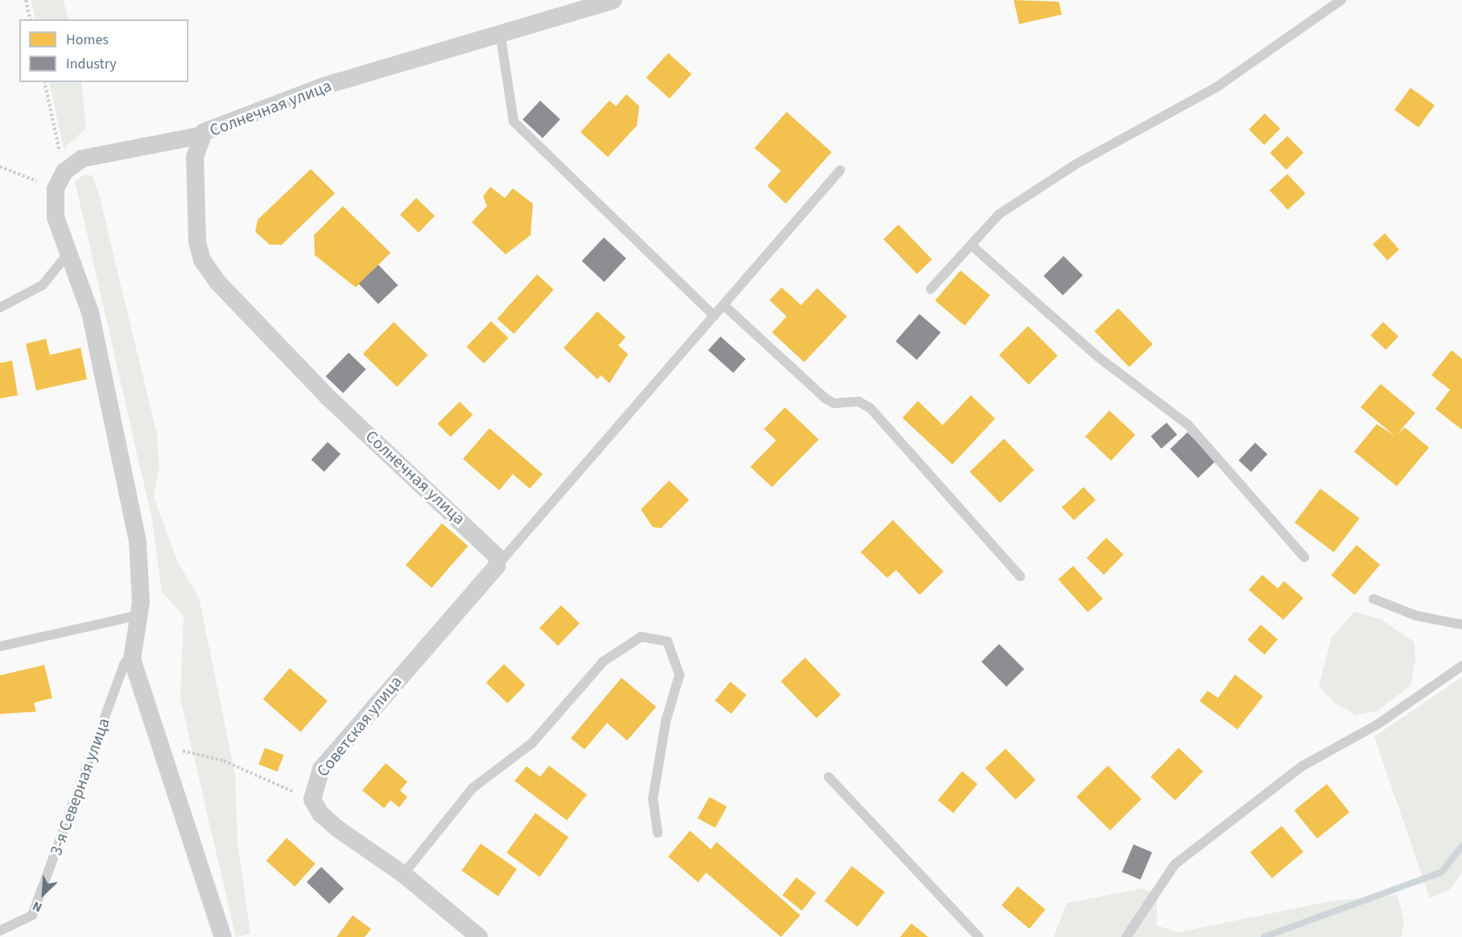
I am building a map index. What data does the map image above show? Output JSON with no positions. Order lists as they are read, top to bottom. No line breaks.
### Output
{"streets":{"street":["Солнечная улица","Советская улица"],"lane":["3-я Северная улица"]},"crossings":[["Солнечная улица","Советская улица"]],"legend":["Homes","Industry"],"north":"bottom left"}
